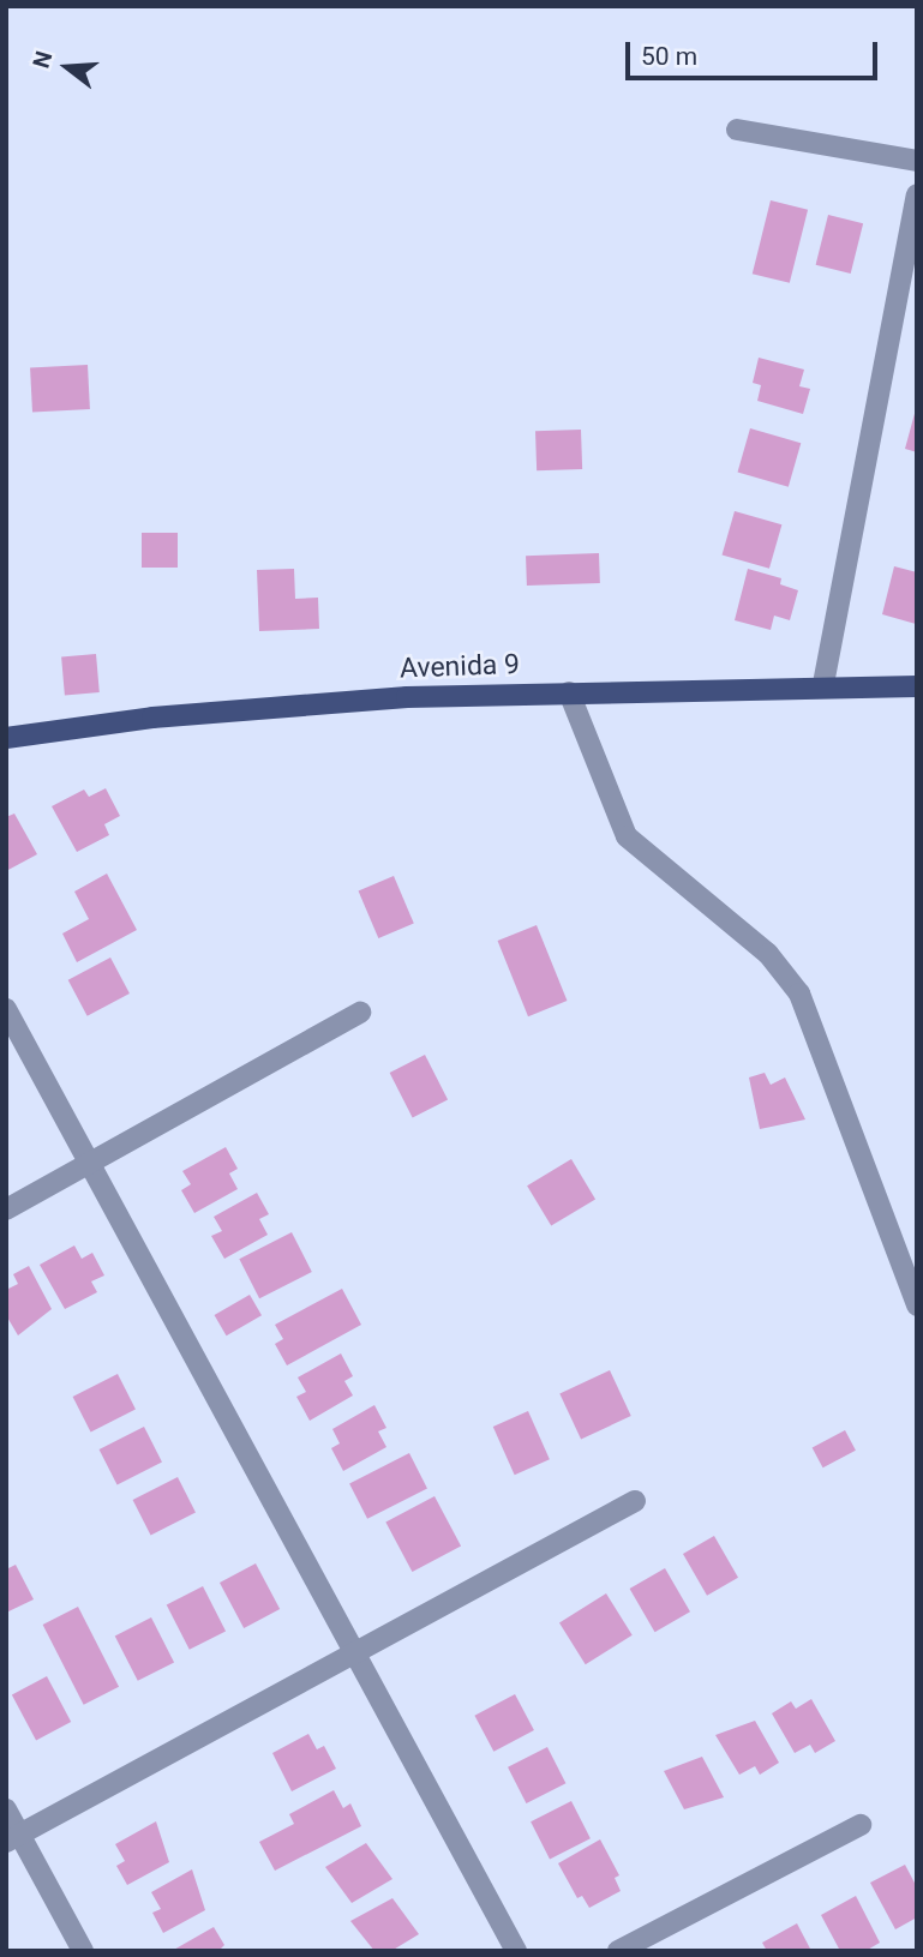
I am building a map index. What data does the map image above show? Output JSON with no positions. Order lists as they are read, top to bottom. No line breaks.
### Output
{"streets":{"main road":["Avenida 9"]},"scale_bar":"50 m","north":"left"}
